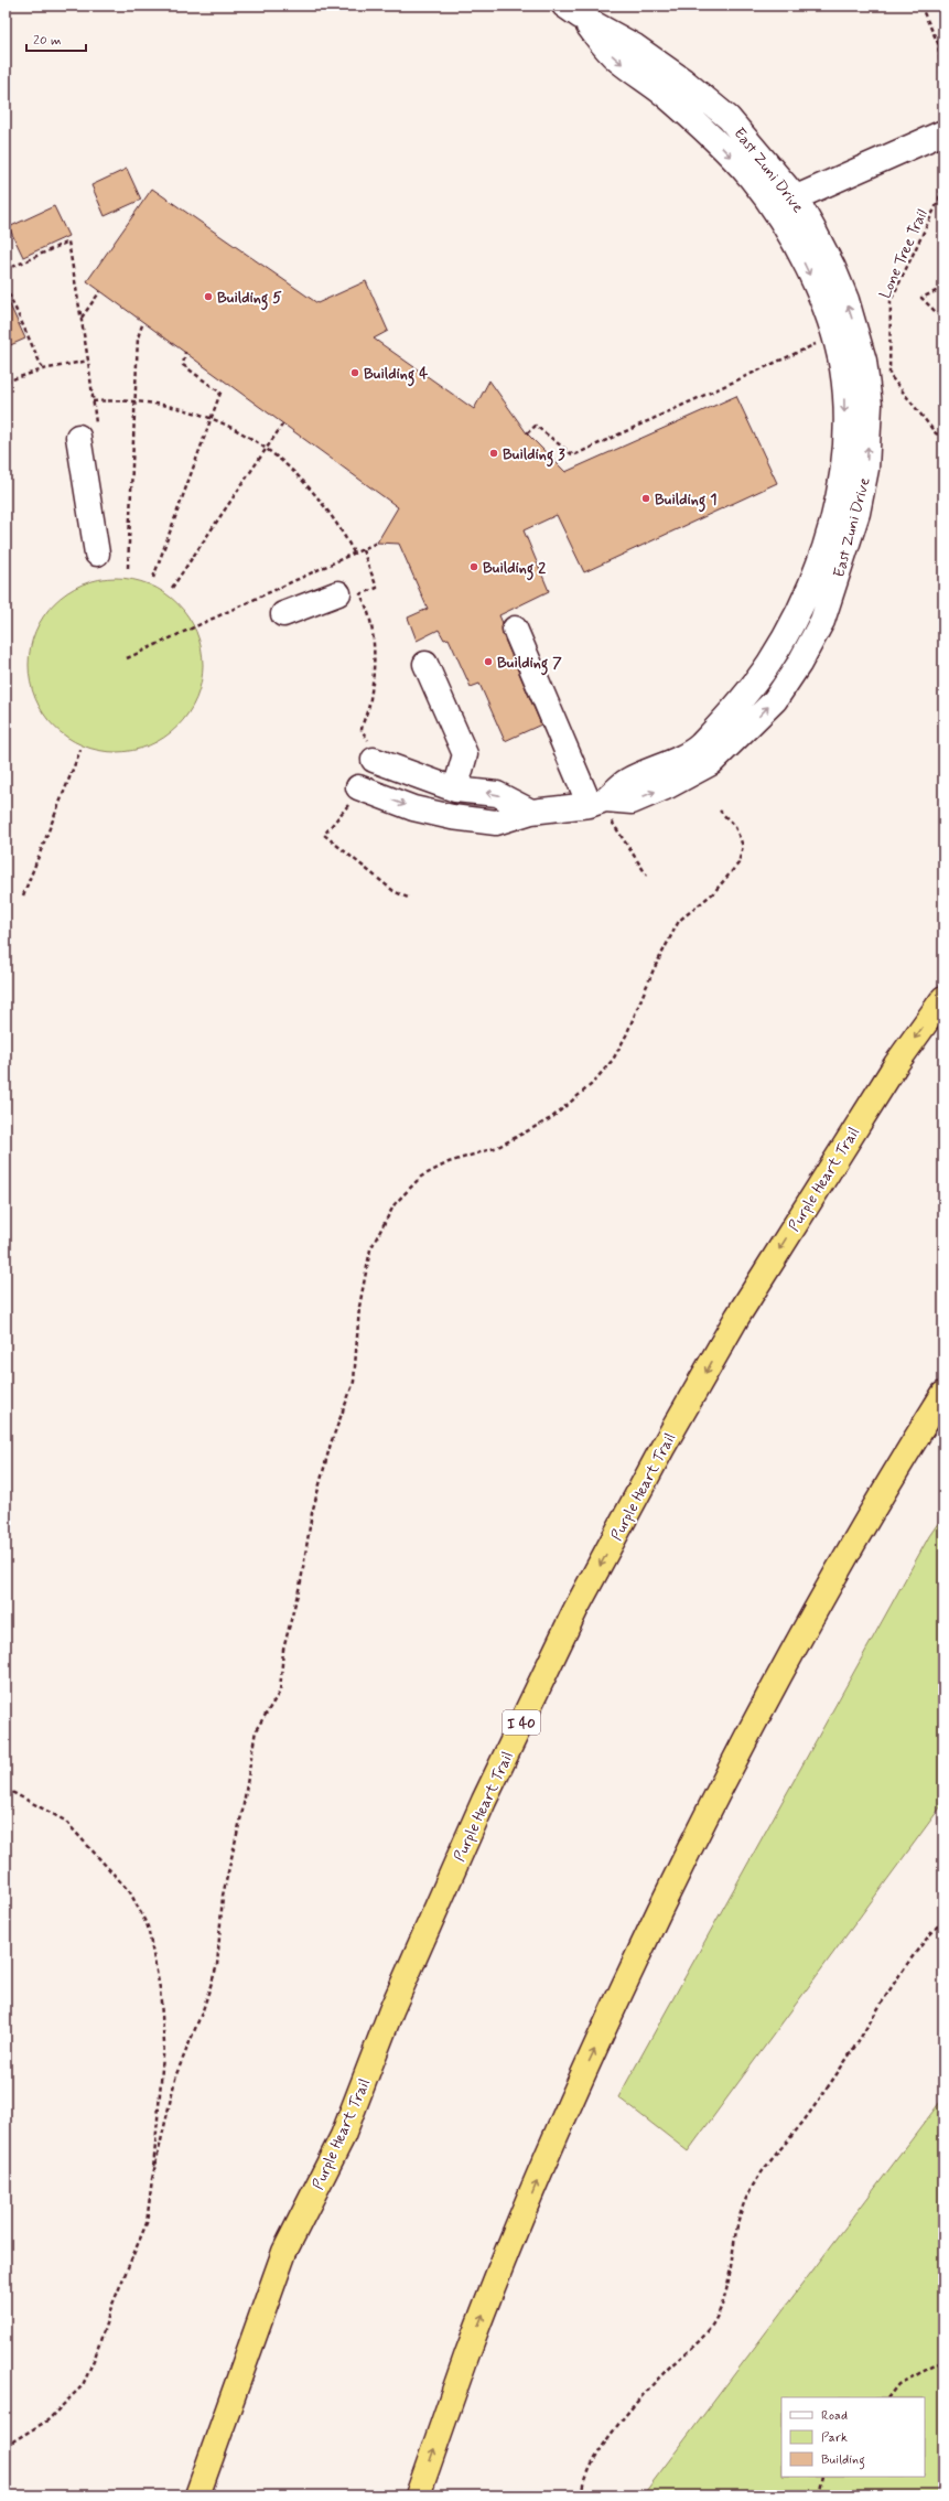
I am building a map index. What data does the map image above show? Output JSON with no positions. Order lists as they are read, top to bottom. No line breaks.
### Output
{"streets":{"highway":["Purple Heart Trail","I 40"],"street":["East Zuni Drive"],"path":["Lone Tree Trail"]},"places":["Building 5","Building 4","Building 3","Building 1","Building 2","Building 7"],"legend":["Road","Park","Building"],"scale_bar":"20 m"}
